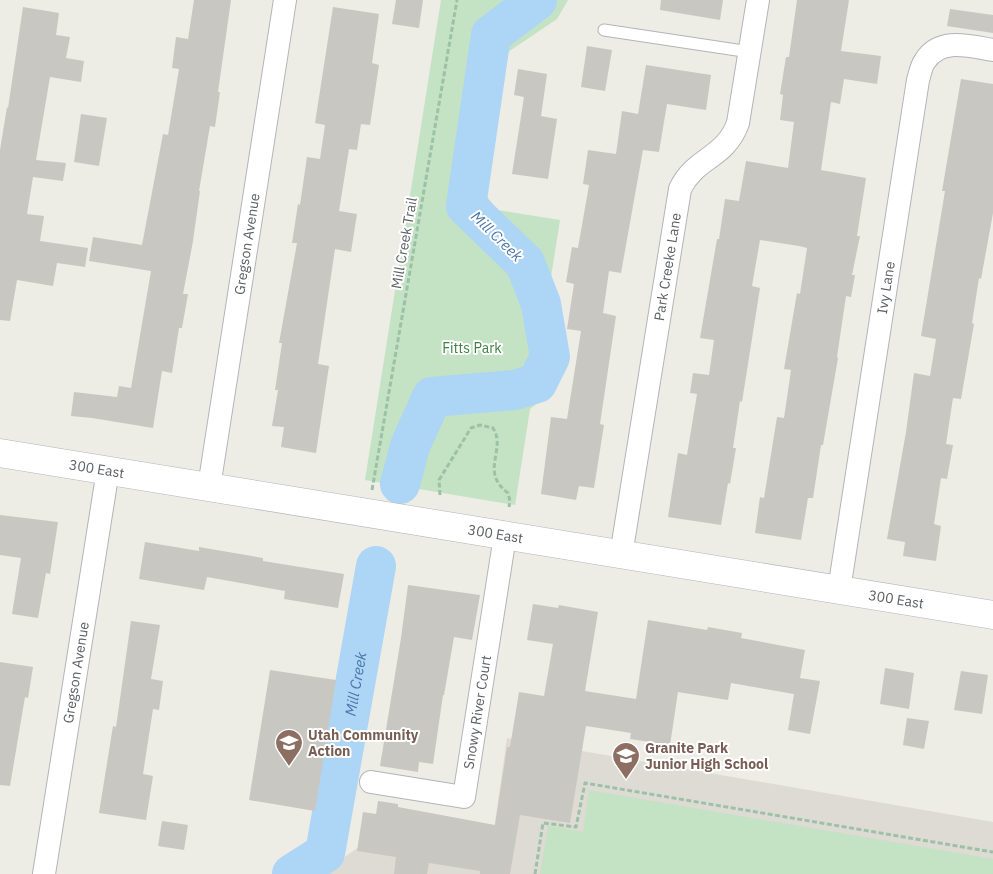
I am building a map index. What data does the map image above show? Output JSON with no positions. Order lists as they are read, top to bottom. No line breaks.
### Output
{"streets":{"street":["Gregson Avenue","Park Creeke Lane","Ivy Lane","300 East","Snowy River Court"],"path":["Mill Creek Trail"]},"crossings":[["Gregson Avenue","300 East"],["Park Creeke Lane","300 East"],["Ivy Lane","300 East"],["300 East","Snowy River Court"]],"water":["Mill Creek"],"parks":["Fitts Park"],"places":{"school or university":["Utah Community Action","Granite Park Junior High School"]}}
